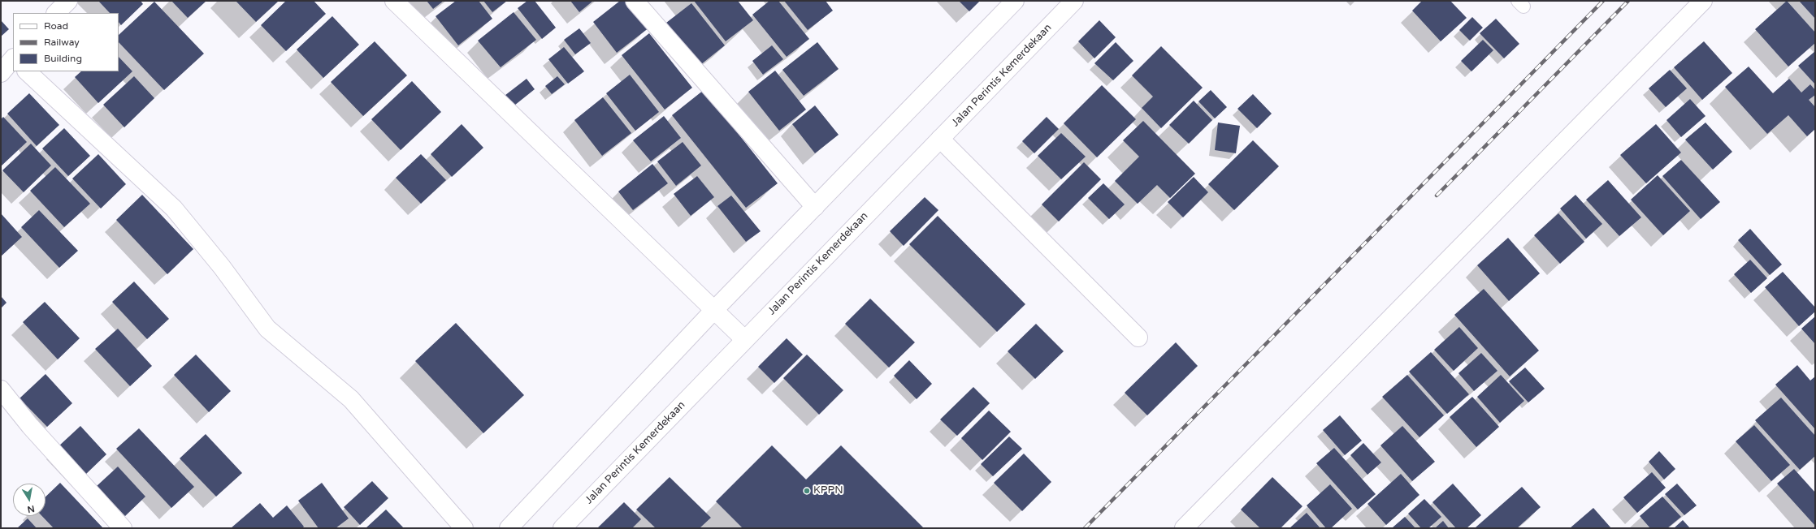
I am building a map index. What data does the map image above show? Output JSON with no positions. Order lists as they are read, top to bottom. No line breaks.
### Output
{"streets":{"street":["Jalan Perintis Kemerdekaan"]},"places":["KPPN"],"legend":["Road","Railway","Building"],"north":"bottom"}
